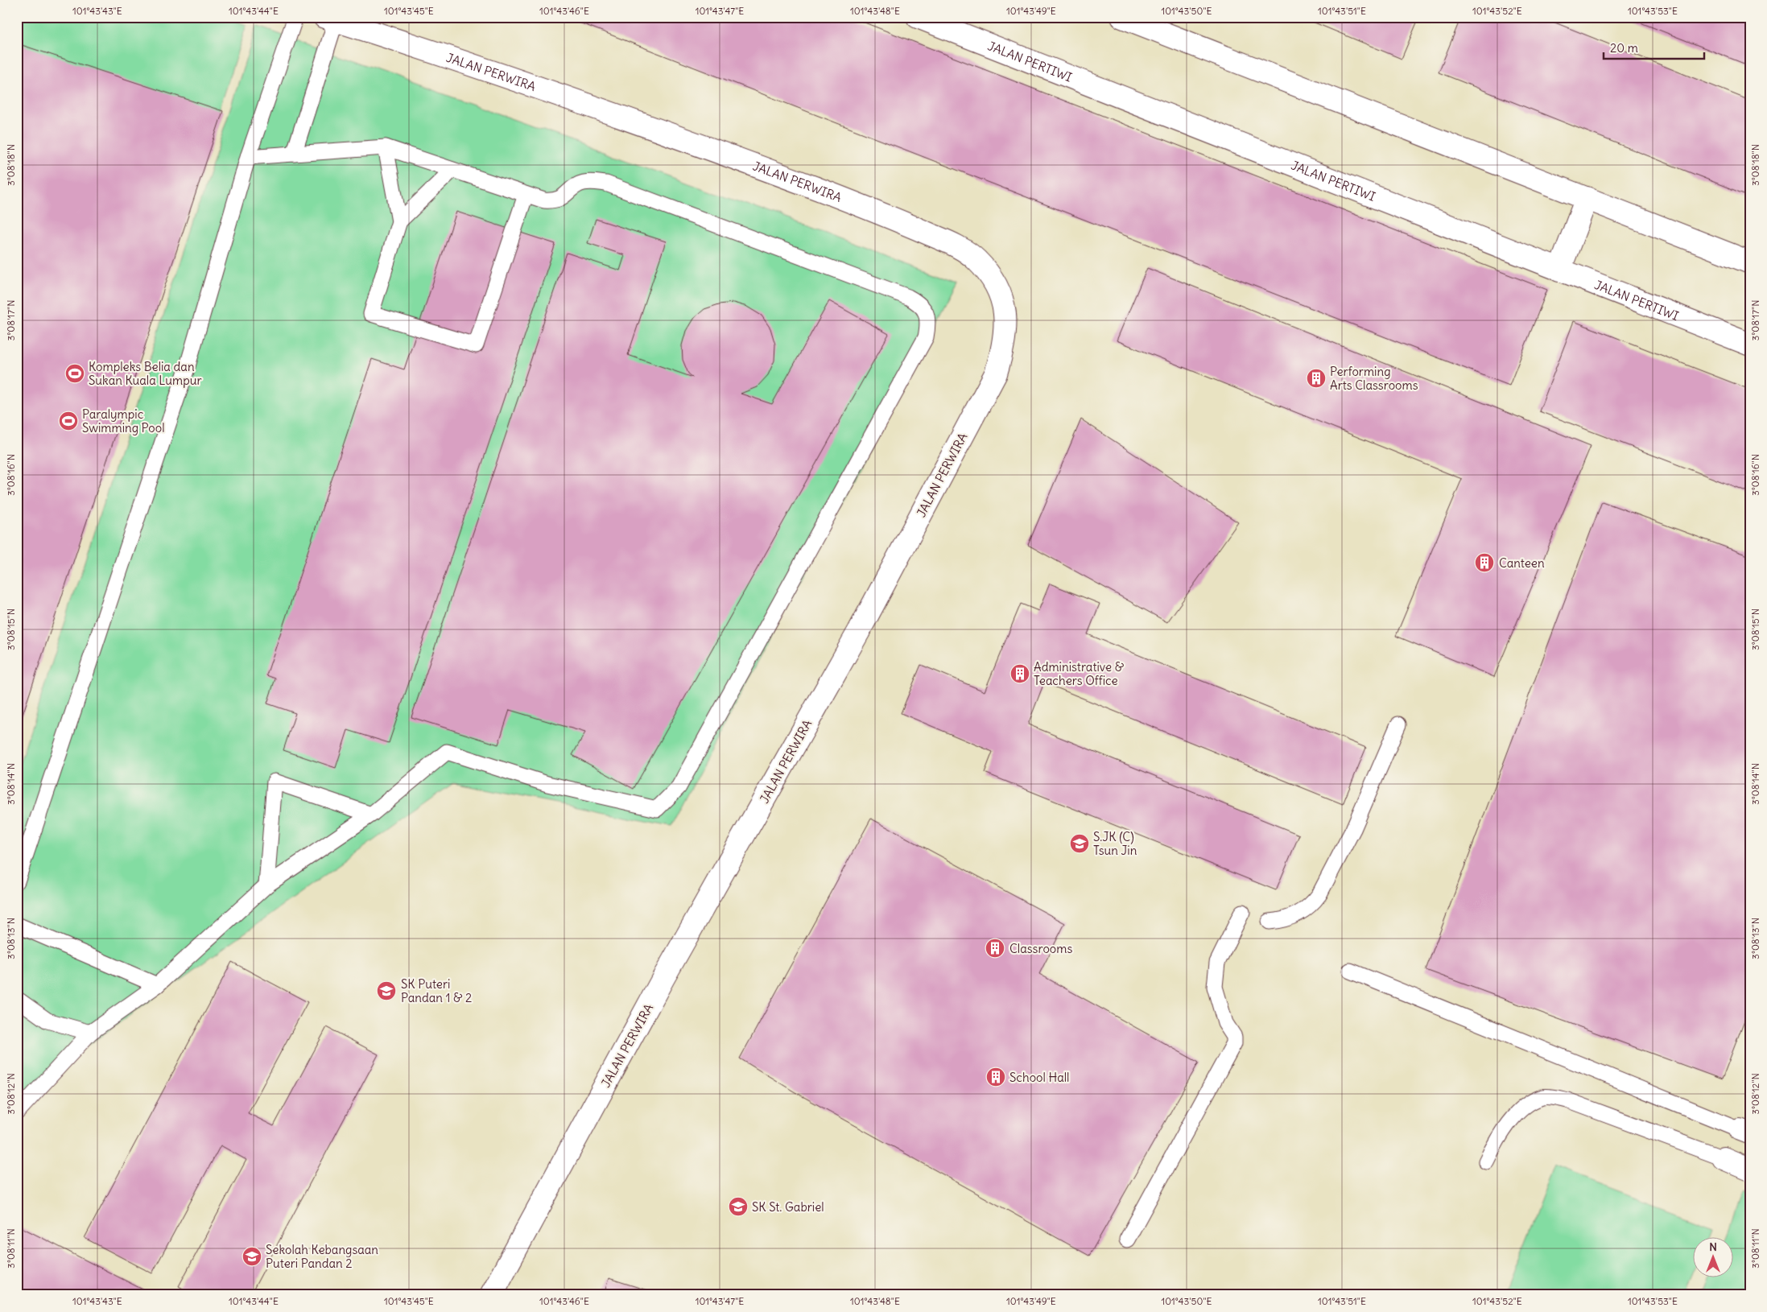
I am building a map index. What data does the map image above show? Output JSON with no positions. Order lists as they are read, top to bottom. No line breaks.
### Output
{"streets":{"street":["JALAN PERTIWI","JALAN PERWIRA"]},"places":{"sports":["Kompleks Belia dan Sukan Kuala Lumpur","Paralympic Swimming Pool"],"building":["Performing Arts Classrooms","Canteen","Administrative & Teachers Office","Classrooms","School Hall"],"school or university":["S.JK (C) Tsun Jin","SK Puteri Pandan 1 & 2","SK St. Gabriel","Sekolah Kebangsaan Puteri Pandan 2"]},"scale_bar":"20 m","north":"top","coordinates":["101°43'43\"E","101°43'44\"E","101°43'45\"E","101°43'46\"E","101°43'47\"E","101°43'48\"E","101°43'49\"E","101°43'50\"E","101°43'51\"E","101°43'52\"E","101°43'53\"E","3°08'18\"N","3°08'17\"N","3°08'16\"N","3°08'15\"N","3°08'14\"N","3°08'13\"N","3°08'12\"N","3°08'11\"N"]}
